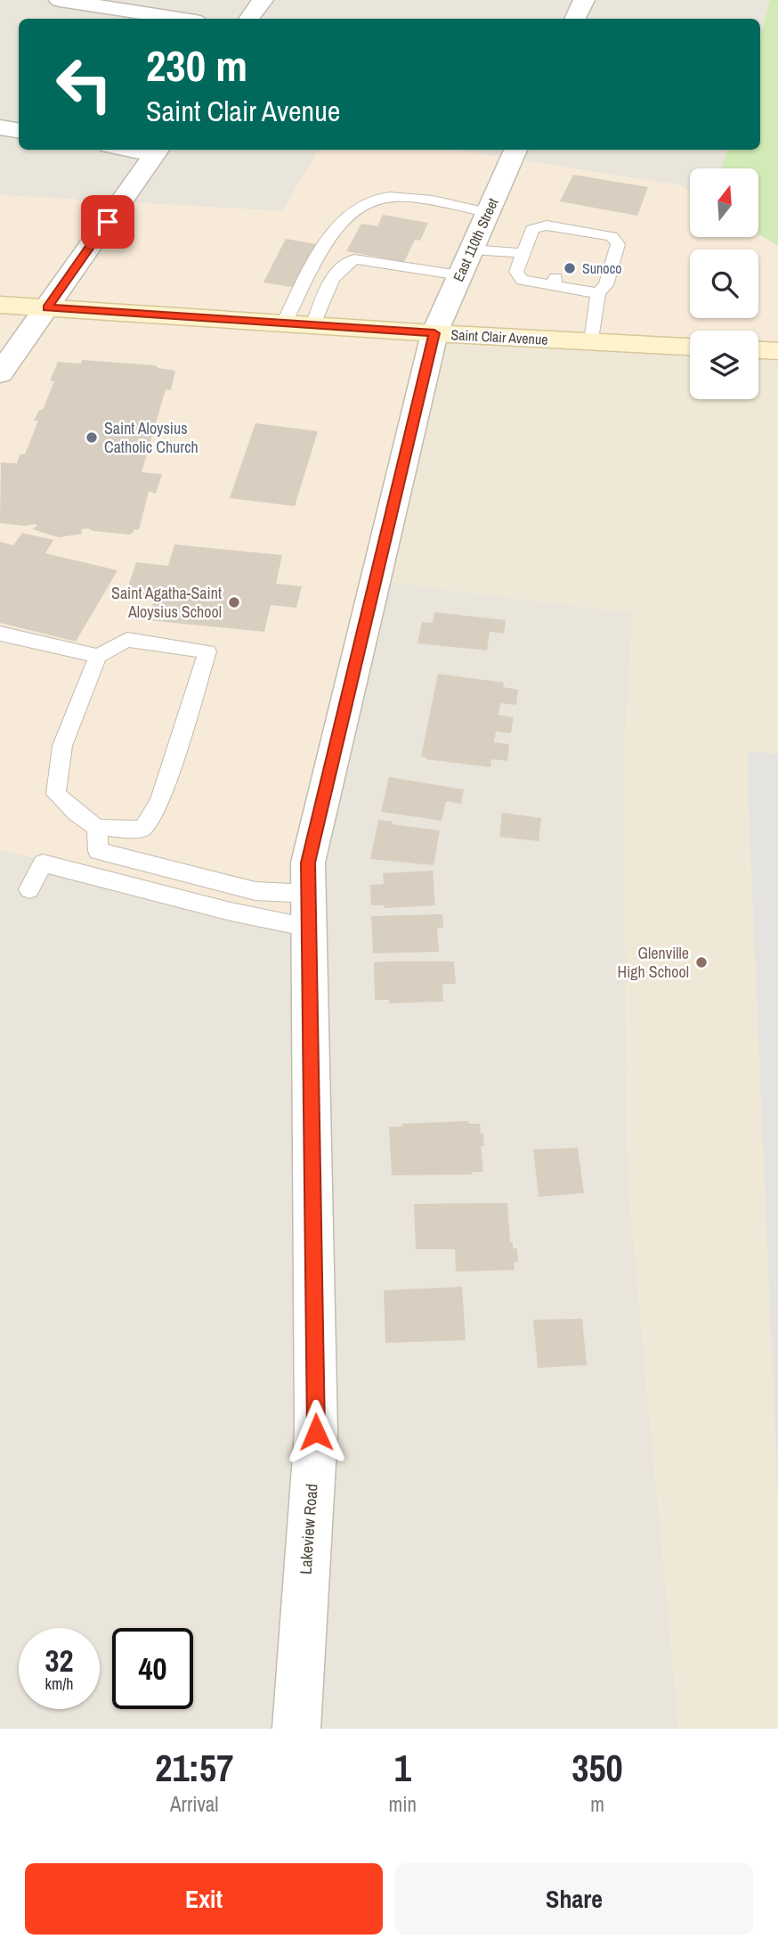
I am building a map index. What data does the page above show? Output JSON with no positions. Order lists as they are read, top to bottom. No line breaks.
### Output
{"streets":{"main road":["Saint Clair Avenue"],"street":["East 110th Street","Lakeview Road"]},"crossings":[["East 110th Street","Saint Clair Avenue"],["East 110th Street","Lakeview Road"],["Saint Clair Avenue","Lakeview Road"]],"places":["Sunoco","Saint Aloysius Catholic Church","Saint Agatha-Saint Aloysius School","Glenville High School"],"north":"top","page":{"turn":["230 m","Saint Clair Avenue"],"speed":"32 km/h","limit":"40","eta":["21:57","Arrival","1","min","350","m"],"buttons":["Exit","Share"]}}
